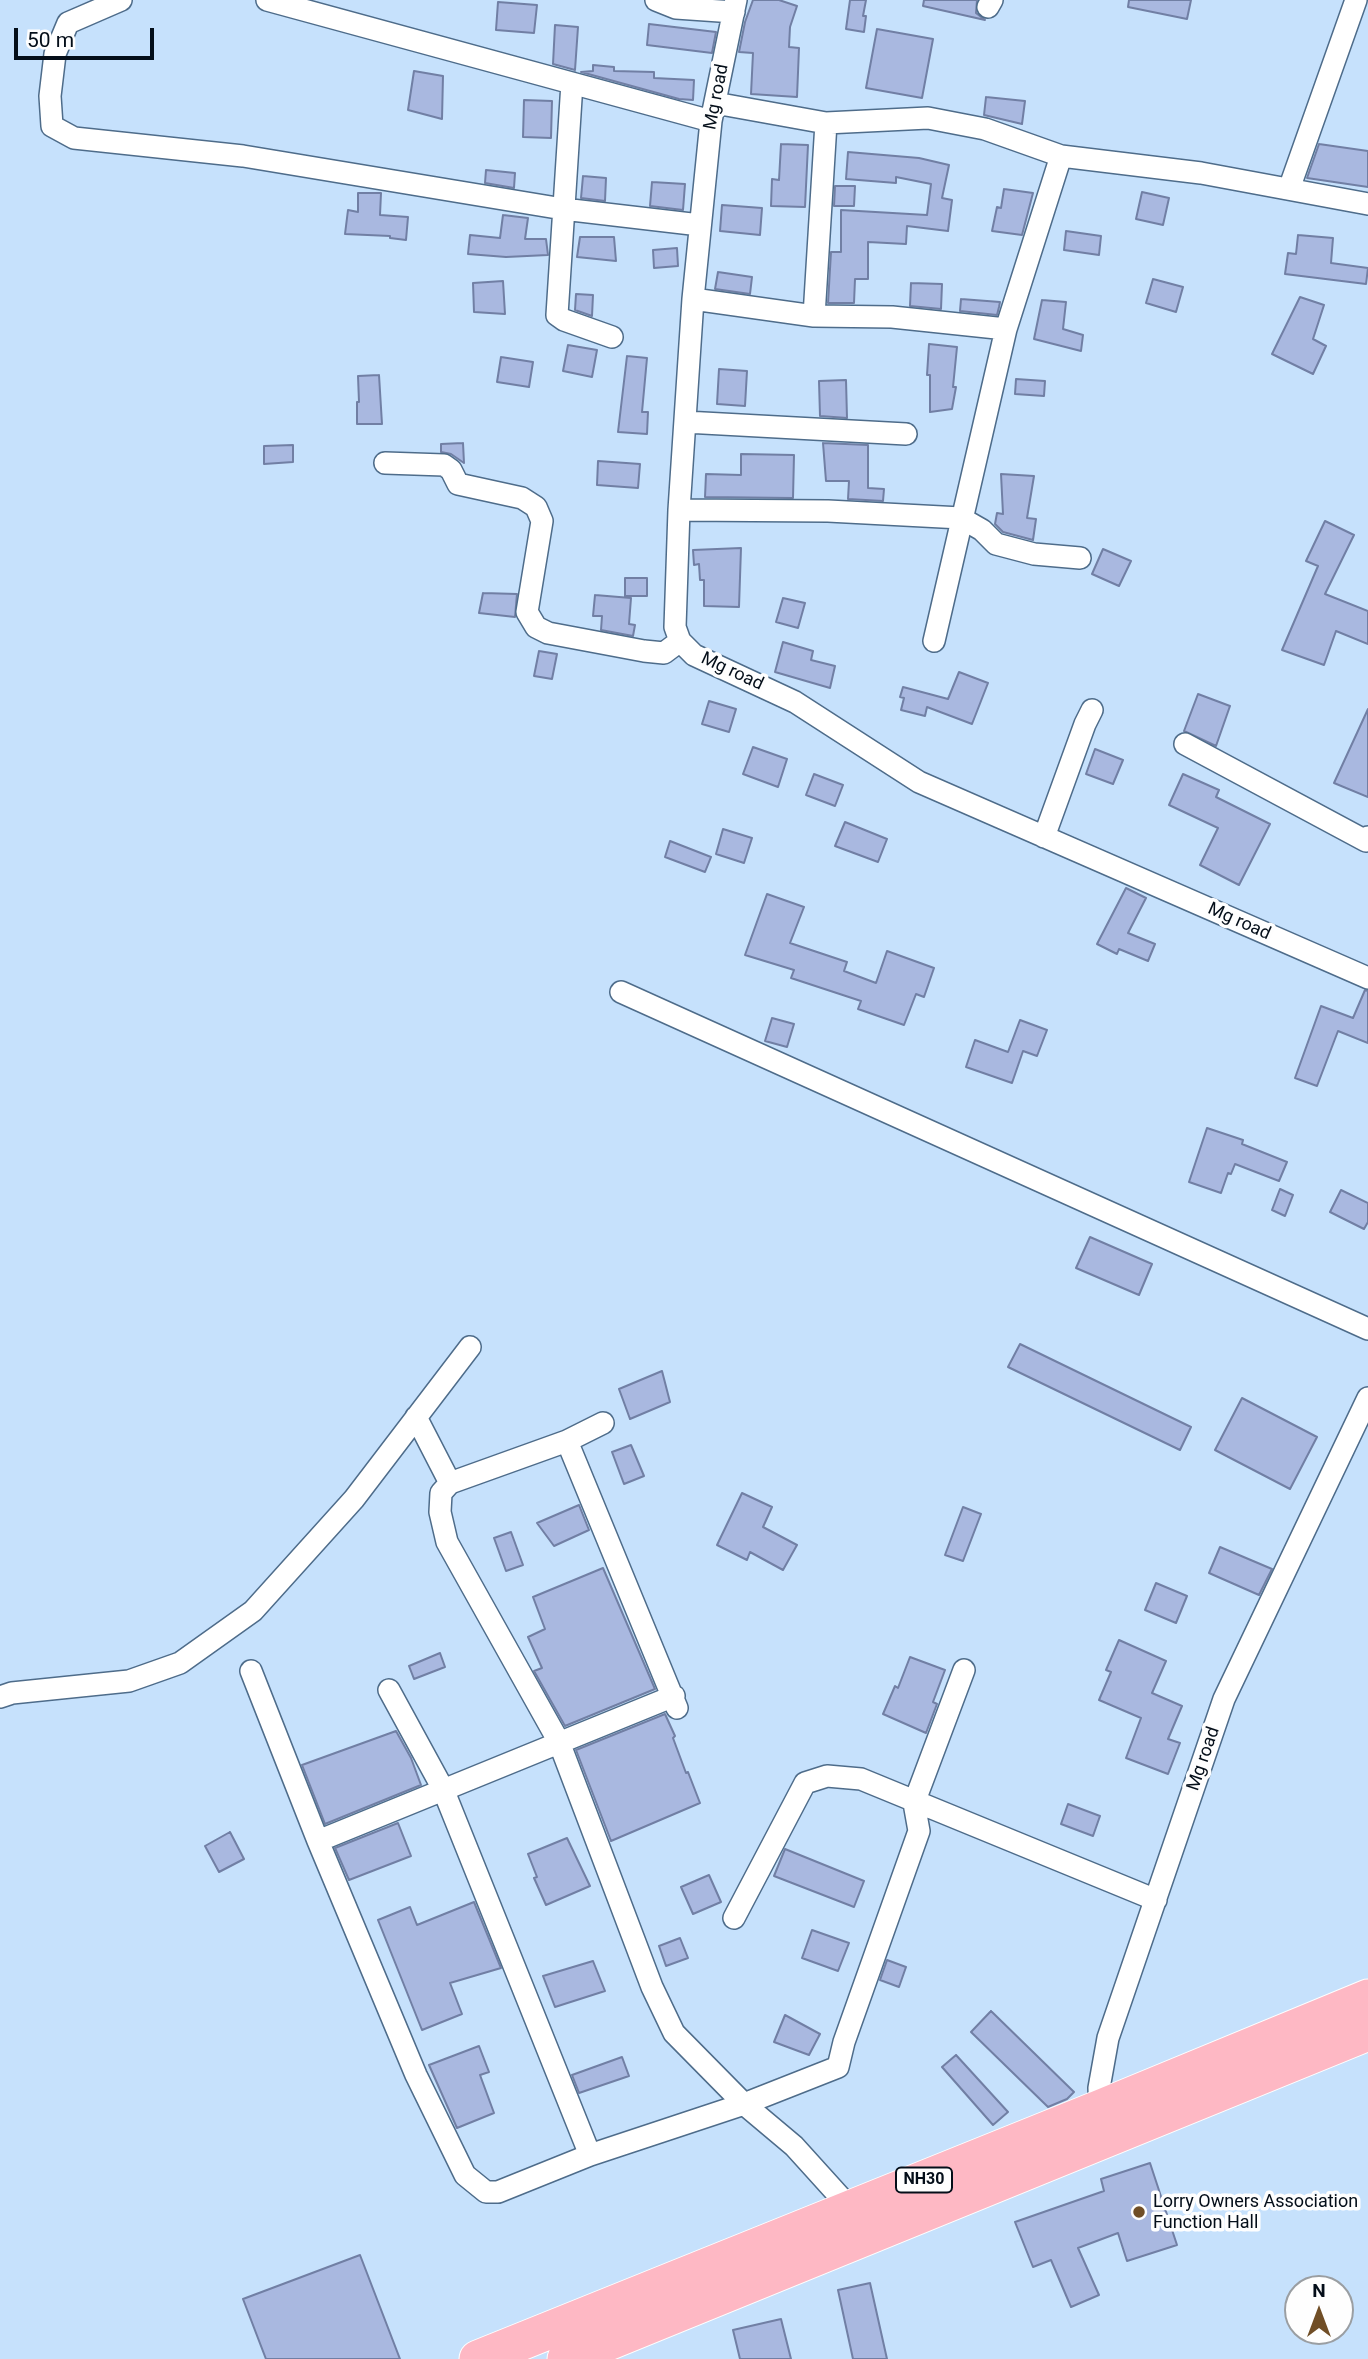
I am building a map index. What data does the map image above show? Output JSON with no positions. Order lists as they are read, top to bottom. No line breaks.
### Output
{"streets":{"highway":["NH30"],"street":["Mg road"]},"crossings":[["Mg road","NH30"]],"places":["Lorry Owners Association Function Hall"],"scale_bar":"50 m","north":"top"}
